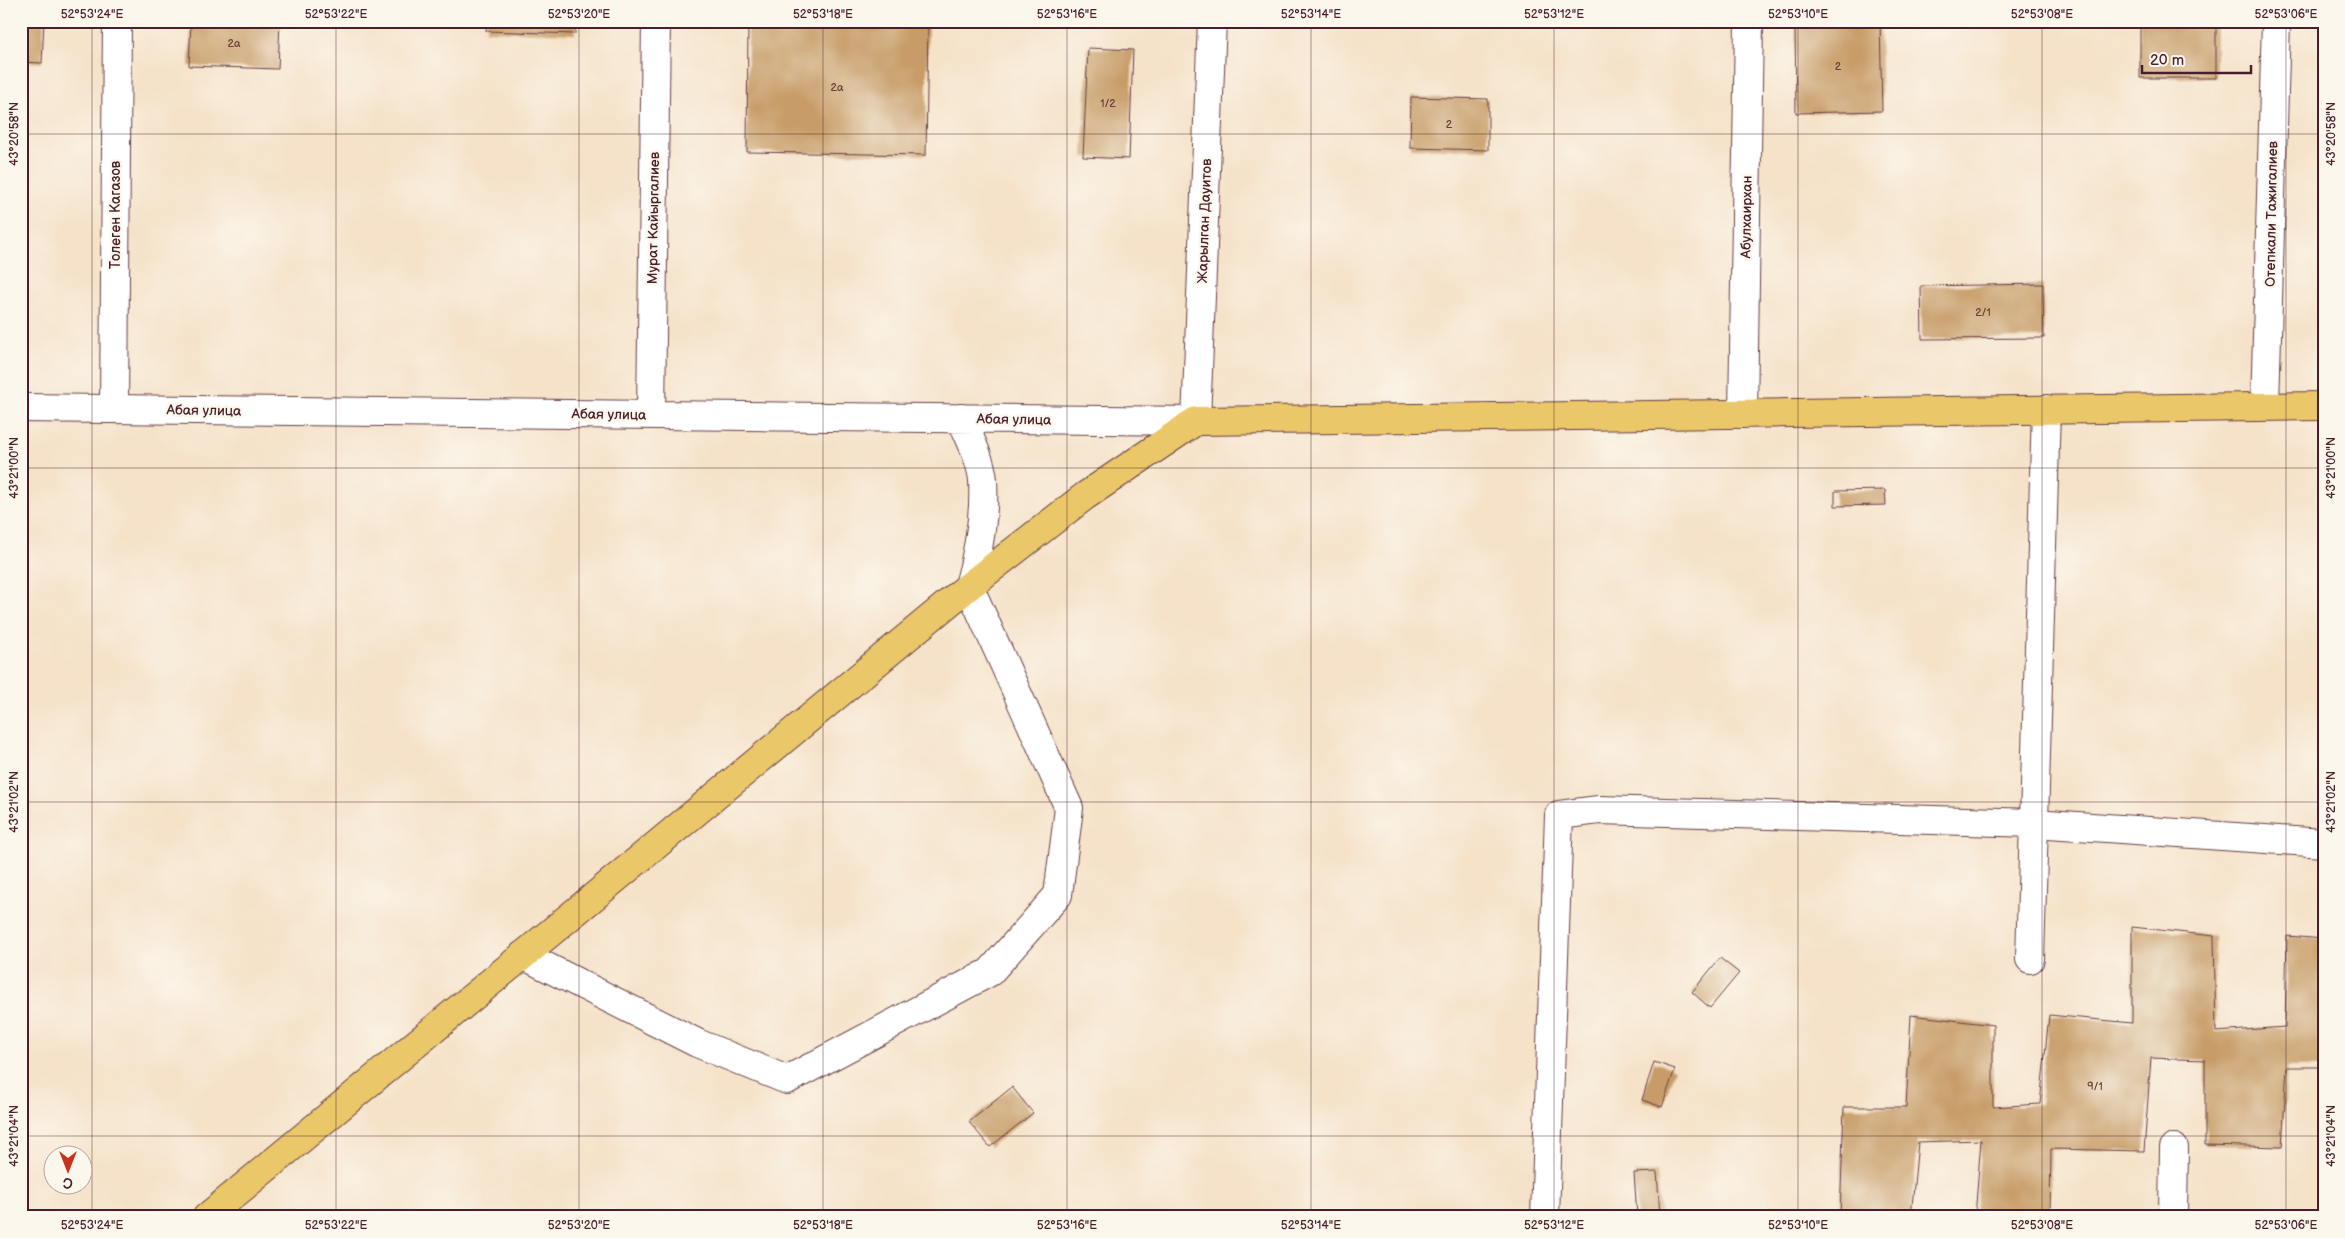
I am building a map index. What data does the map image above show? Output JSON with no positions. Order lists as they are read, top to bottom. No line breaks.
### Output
{"streets":{"street":["Отепкали Тажигалиев","Толеген Кагазов","Абулхаирхан","Мурат Кайыргалиев","Жарылган Дауитов","Абая улица"]},"crossings":[["Толеген Кагазов","Абая улица"],["Мурат Кайыргалиев","Абая улица"],["Жарылган Дауитов","Абая улица"]],"house_numbers":["2а","2","2а","1/2","2","2/1","9/1"],"scale_bar":"20 m","north":"bottom","coordinates":["52°53'24\"E","52°53'22\"E","52°53'20\"E","52°53'18\"E","52°53'16\"E","52°53'14\"E","52°53'12\"E","52°53'10\"E","52°53'08\"E","52°53'06\"E","43°20'58\"N","43°21'00\"N","43°21'02\"N","43°21'04\"N"]}
